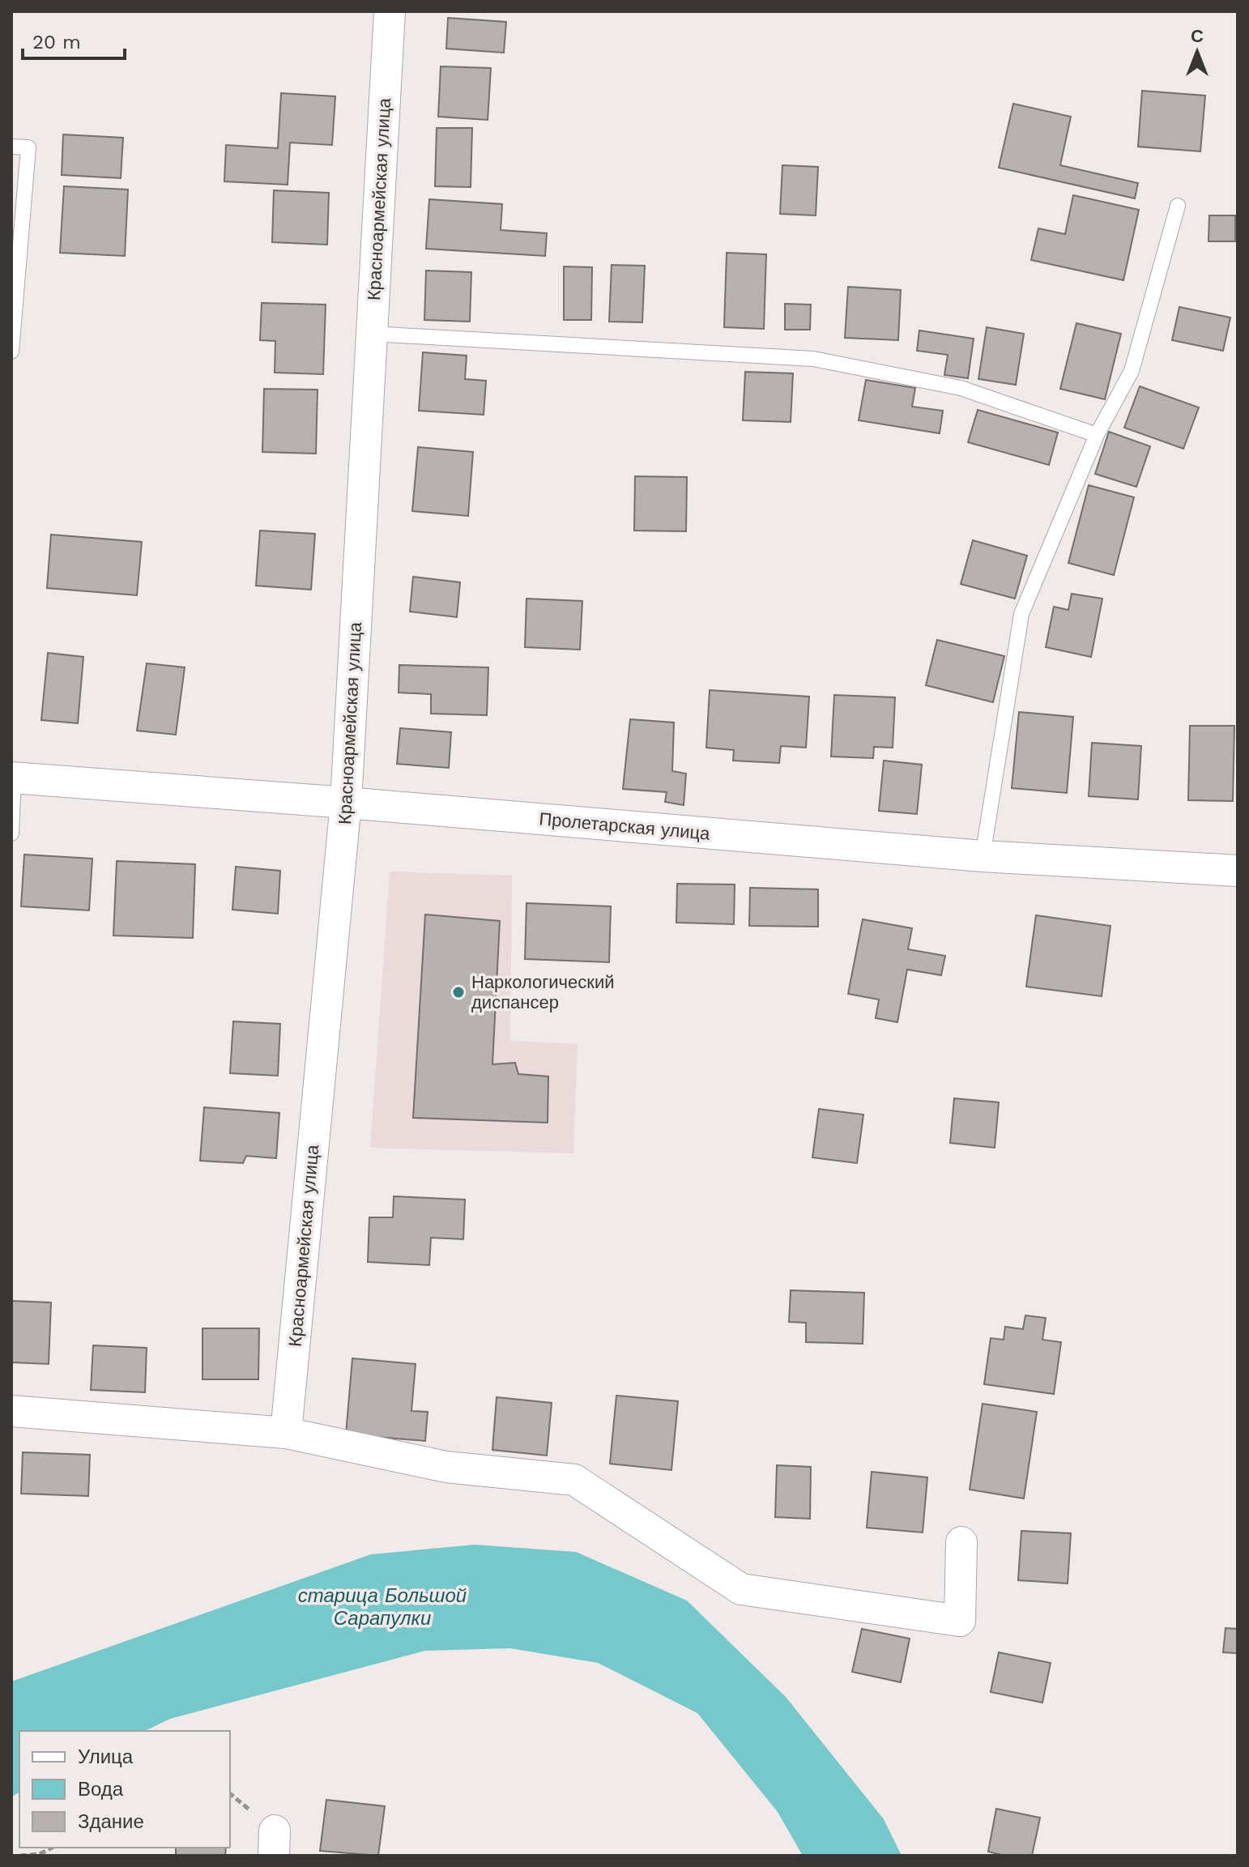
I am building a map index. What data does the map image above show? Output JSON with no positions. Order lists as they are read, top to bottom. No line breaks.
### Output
{"streets":{"street":["Красноармейская улица","Пролетарская улица"]},"crossings":[["Красноармейская улица","Пролетарская улица"]],"water":["старица Большой Сарапулки"],"places":["Наркологический диспансер"],"legend":["Улица","Вода","Здание"],"scale_bar":"20 m","north":"top"}
